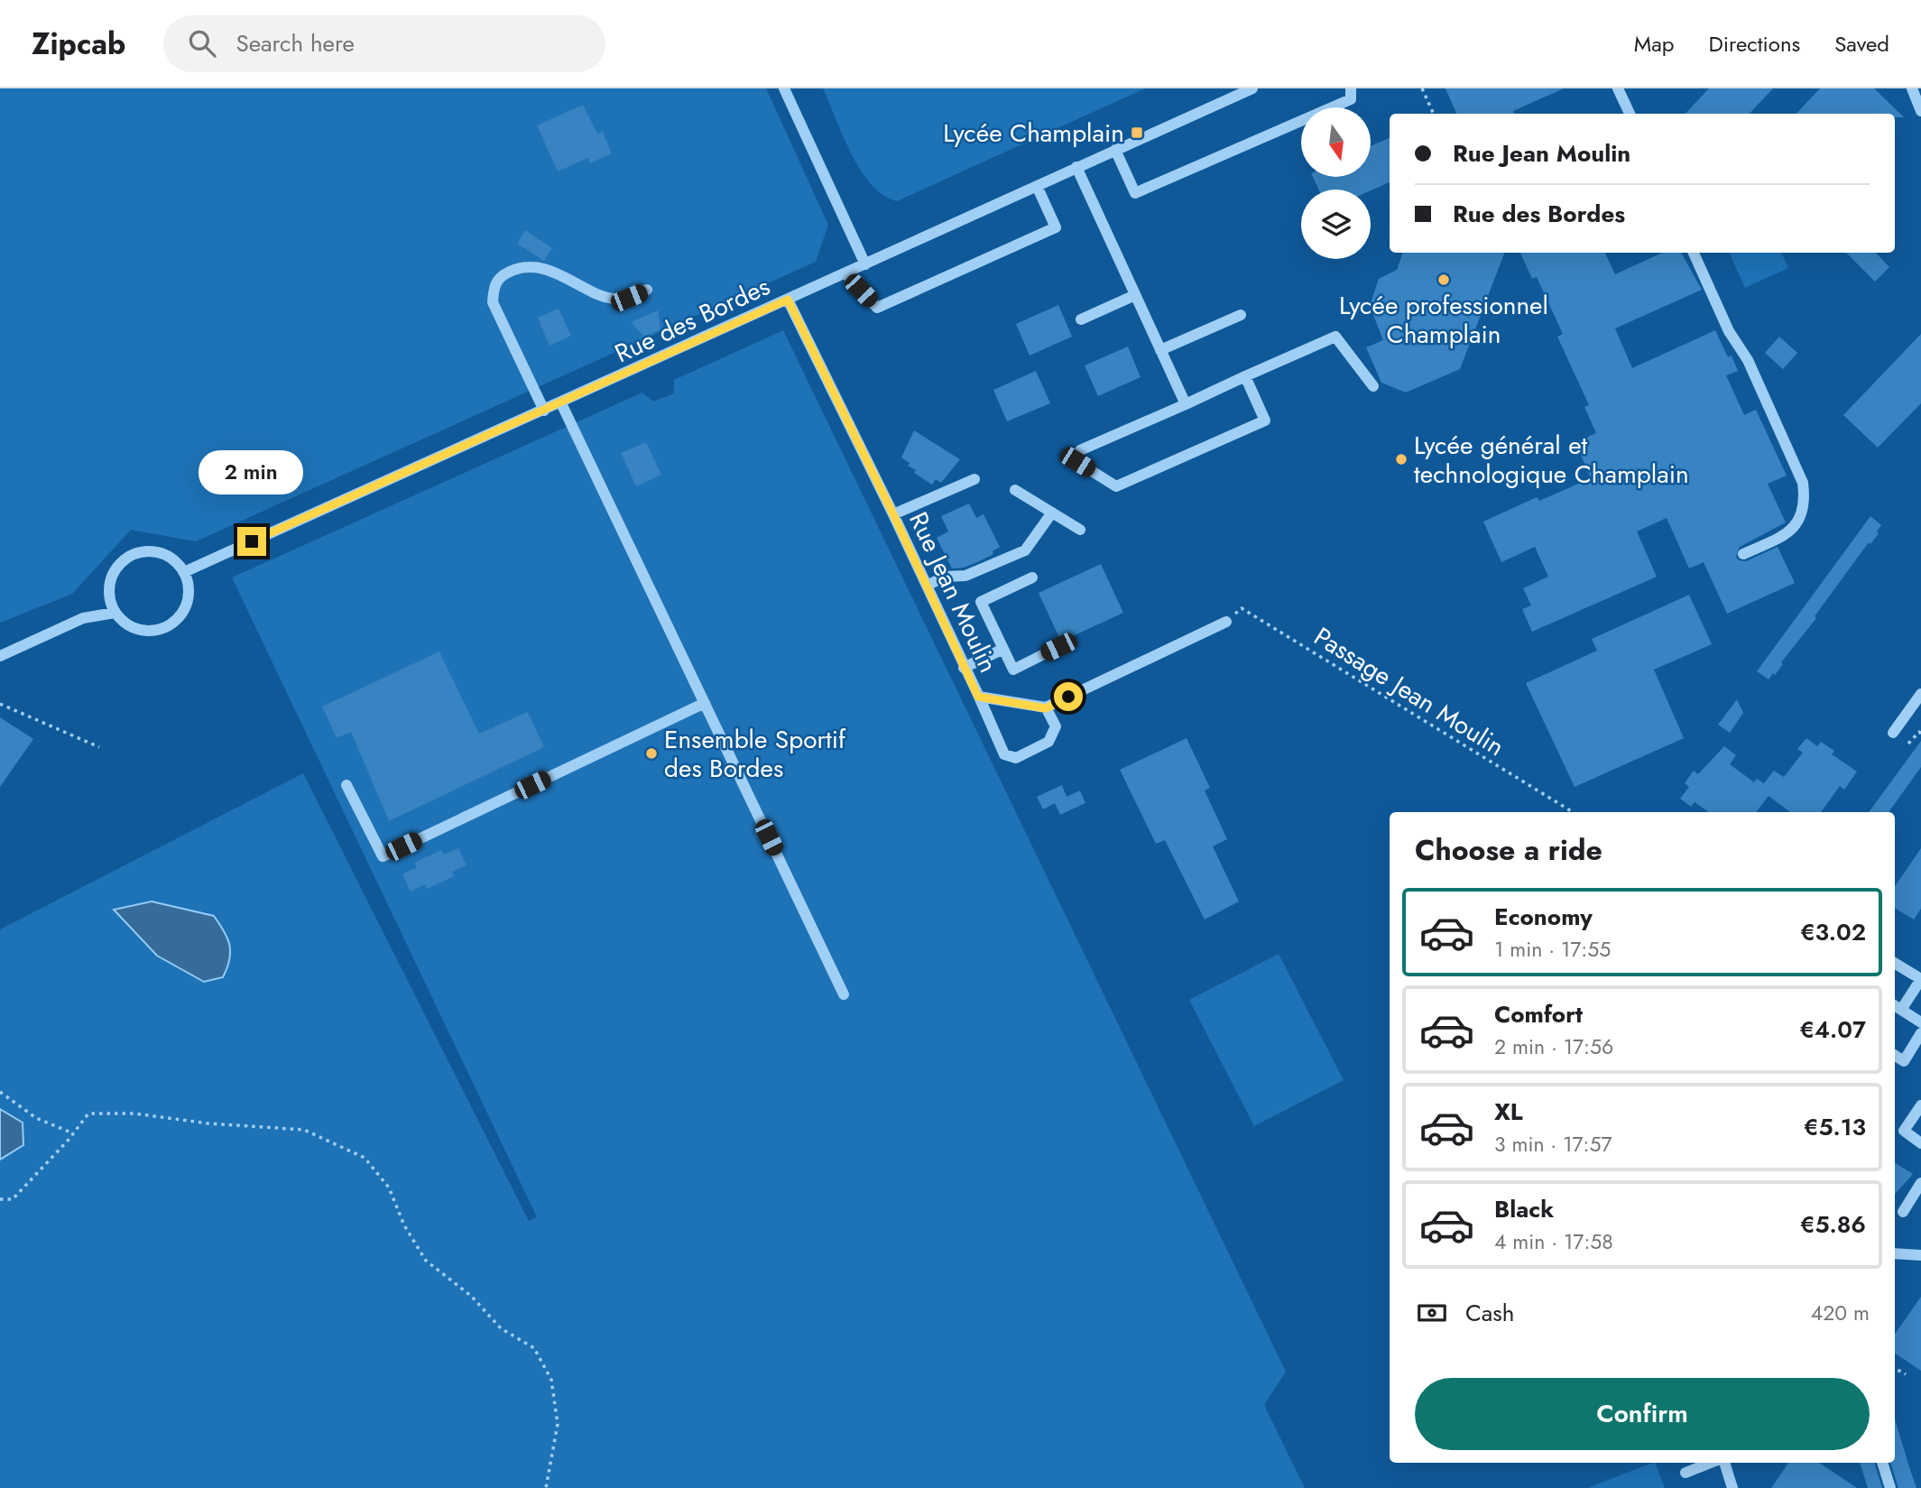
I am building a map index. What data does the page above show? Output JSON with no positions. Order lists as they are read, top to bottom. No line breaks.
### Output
{"streets":{"street":["Rue des Bordes","Rue Jean Moulin"],"path":["Passage Jean Moulin"]},"crossings":[["Rue des Bordes","Rue Jean Moulin"]],"places":{"transit":["Lycée Champlain"],"other":["Lycée professionnel Champlain","Lycée général et technologique Champlain","Ensemble Sportif des Bordes"]},"north":"bottom","page":{"header":"Zipcab","search":"Search here","nav":["Map","Directions","Saved"],"banner":["Rue Jean Moulin","Rue des Bordes"],"bubble":"2 min","heading":"Choose a ride","list":[{"name":"Economy","note":"1 min · 17:55","value":"€3.02"},{"name":"Comfort","note":"2 min · 17:56","value":"€4.07"},{"name":"XL","note":"3 min · 17:57","value":"€5.13"},{"name":"Black","note":"4 min · 17:58","value":"€5.86"}],"pay":["Cash","420 m"],"buttons":"Confirm"}}
